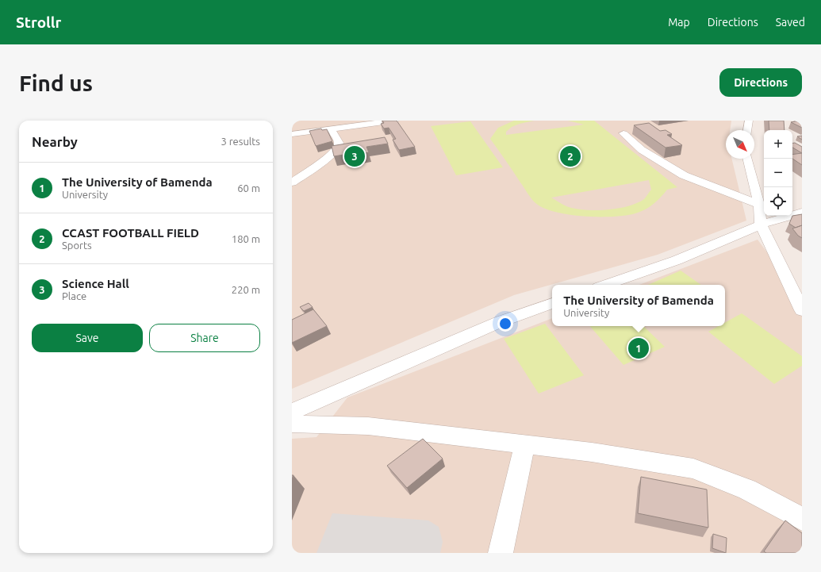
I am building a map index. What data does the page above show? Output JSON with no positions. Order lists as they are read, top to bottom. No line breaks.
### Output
{"north":"bottom right","page":{"header":"Strollr","nav":["Map","Directions","Saved"],"buttons":["Directions",["Save","Share"]],"title":"Find us","heading":["Nearby","3 results"],"map_buttons":["+","−"],"pins":["2","3","1"],"list":[{"mark":"1","name":"The University of Bamenda","note":"University","value":"60 m"},{"mark":"2","name":"CCAST FOOTBALL FIELD","note":"Sports","value":"180 m"},{"mark":"3","name":"Science Hall","note":"Place","value":"220 m"}],"popup":["The University of Bamenda","University"]}}
